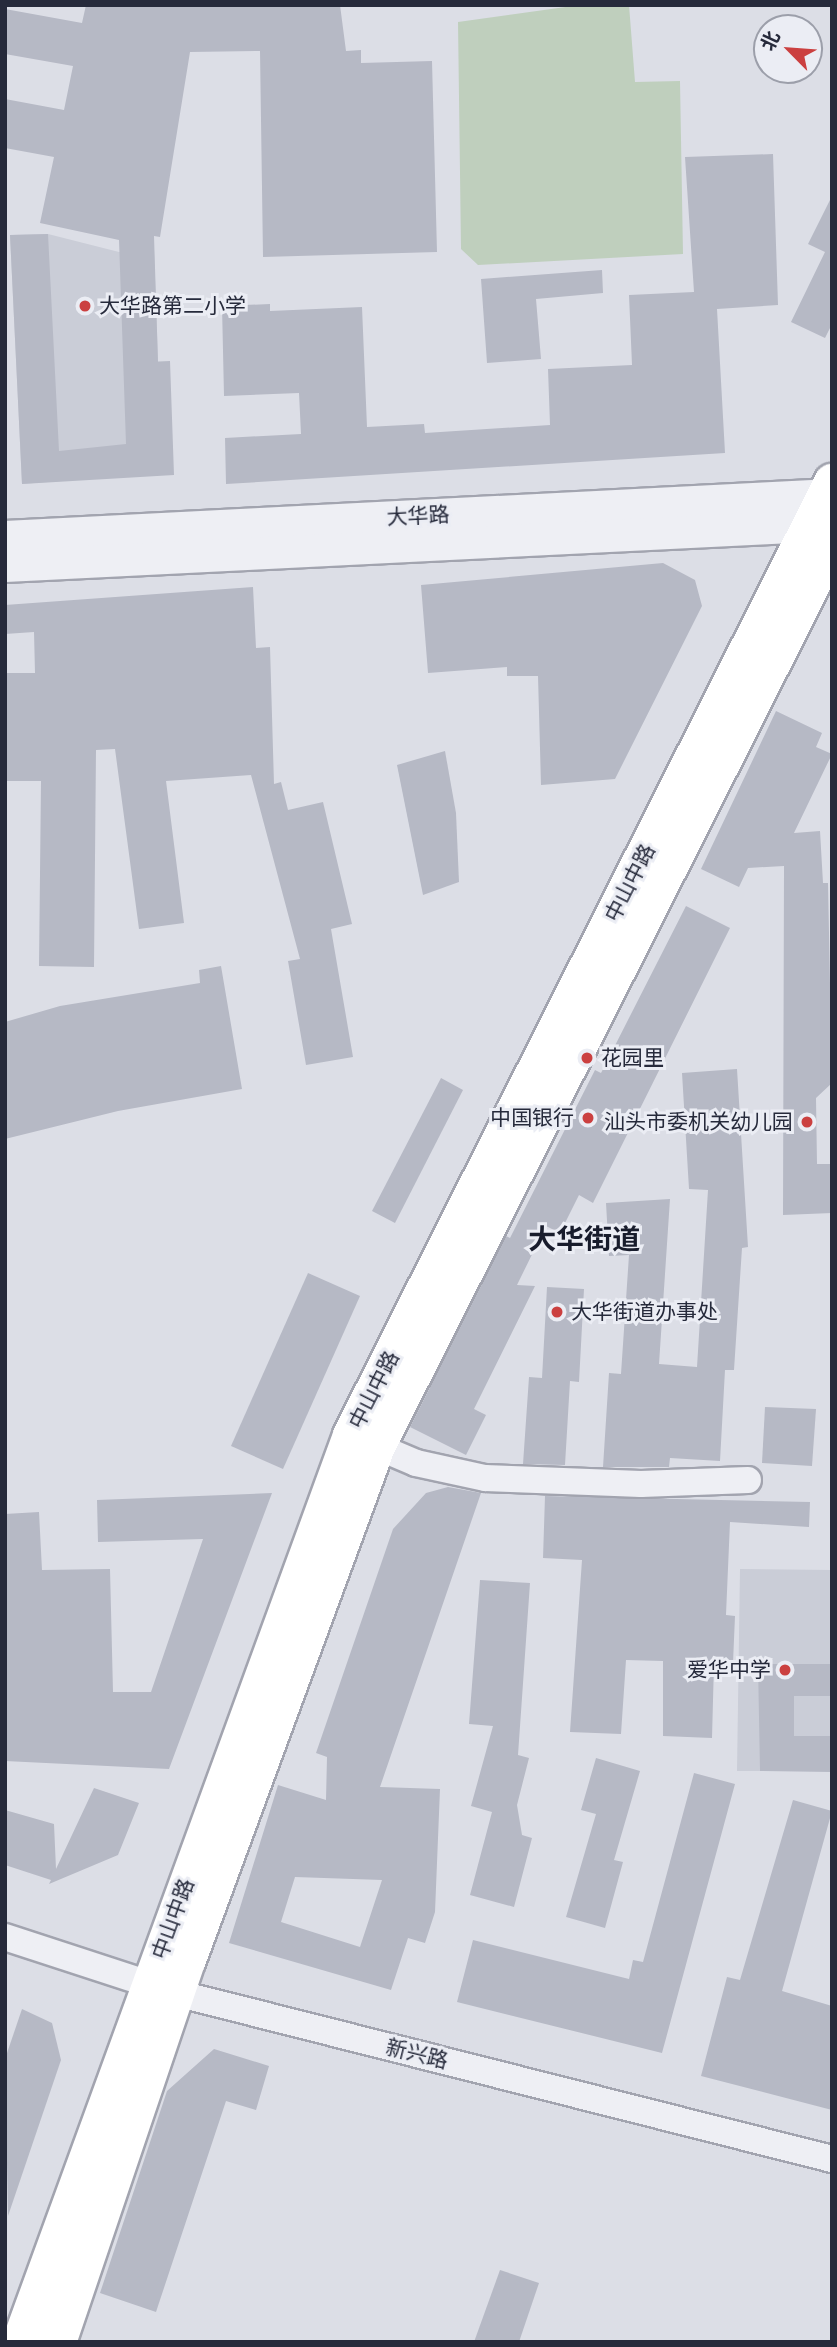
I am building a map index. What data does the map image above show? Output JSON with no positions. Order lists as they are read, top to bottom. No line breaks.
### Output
{"streets":{"main road":["中山中路"],"street":["大华路","新兴路"]},"crossings":[["大华路","中山中路"],["中山中路","新兴路"]],"districts":["大华街道"],"places":["大华路第二小学","花园里","中国银行","汕头市委机关幼儿园","大华街道办事处","爱华中学"],"north":"top left"}
